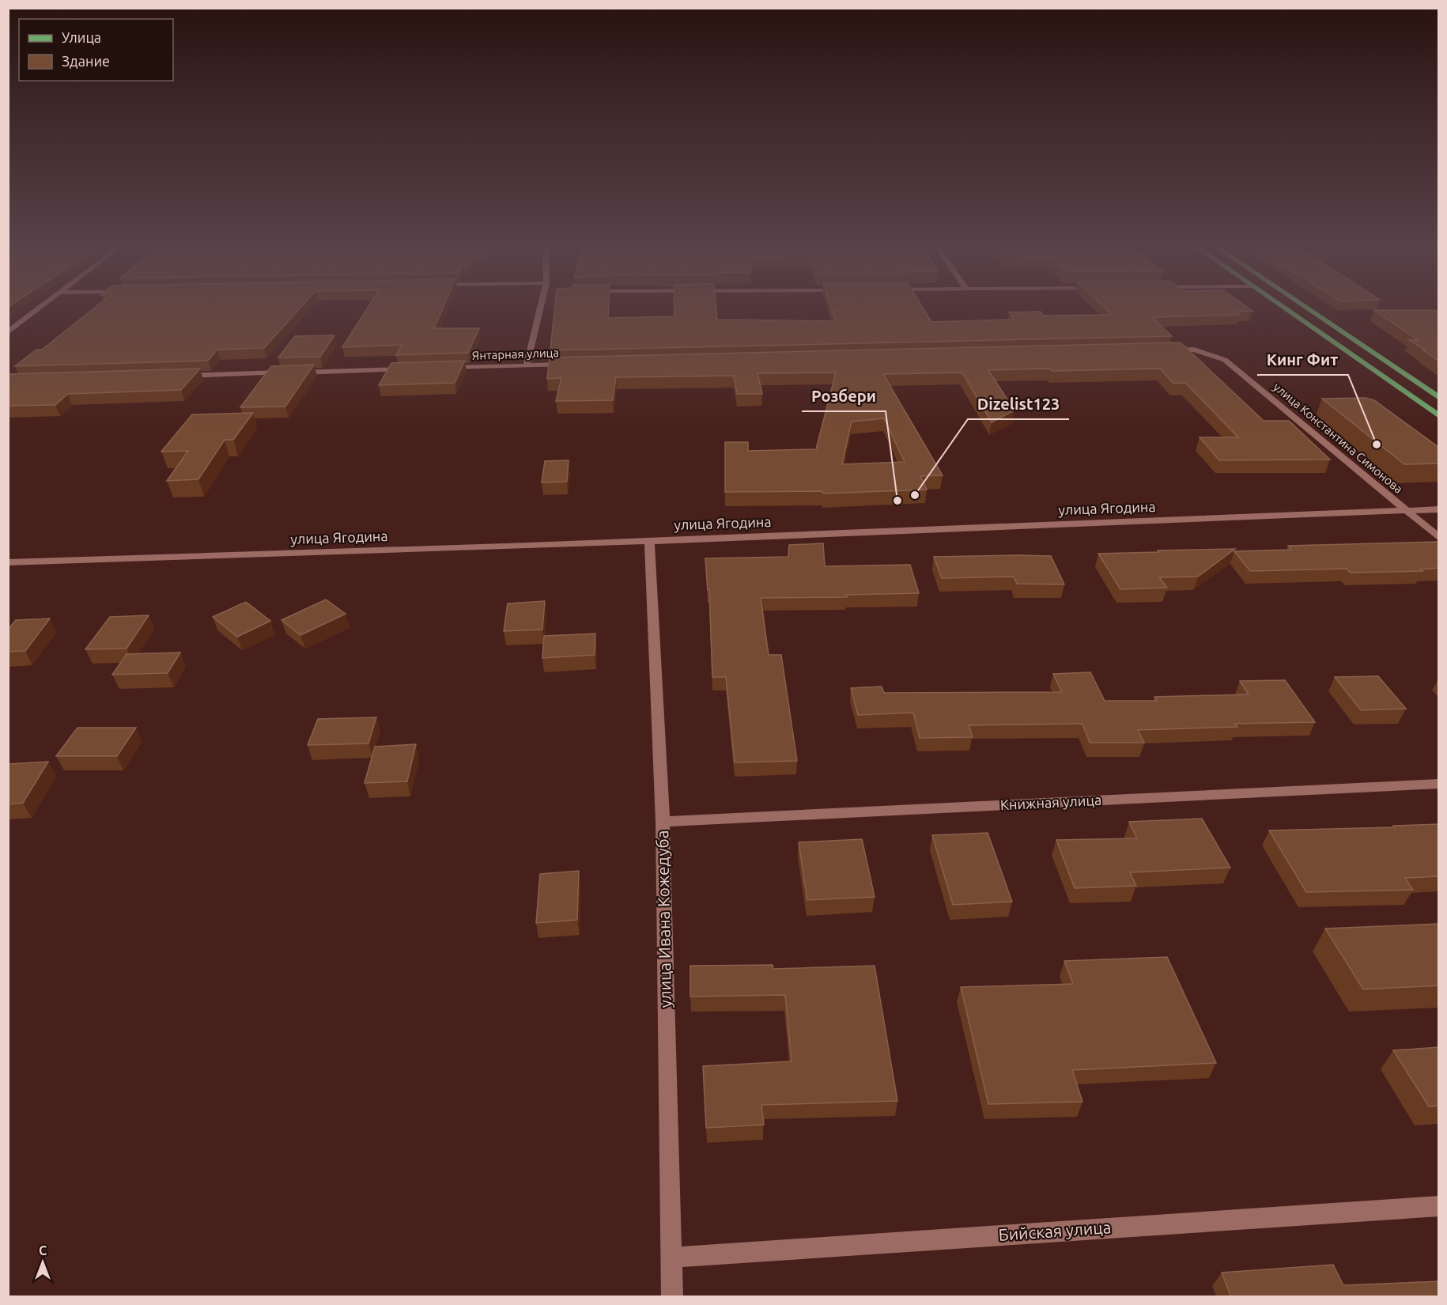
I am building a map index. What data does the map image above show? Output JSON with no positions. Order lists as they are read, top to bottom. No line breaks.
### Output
{"streets":{"street":["Янтарная улица","улица Константина Симонова","улица Ягодина","Книжная улица","улица Ивана Кожедуба","Бийская улица"]},"crossings":[["улица Константина Симонова","улица Ягодина"],["улица Ягодина","улица Ивана Кожедуба"],["Книжная улица","улица Ивана Кожедуба"],["улица Ивана Кожедуба","Бийская улица"]],"places":["Кинг Фит","Dizelist123","Розбери"],"legend":["Улица","Здание"],"north":"top"}
